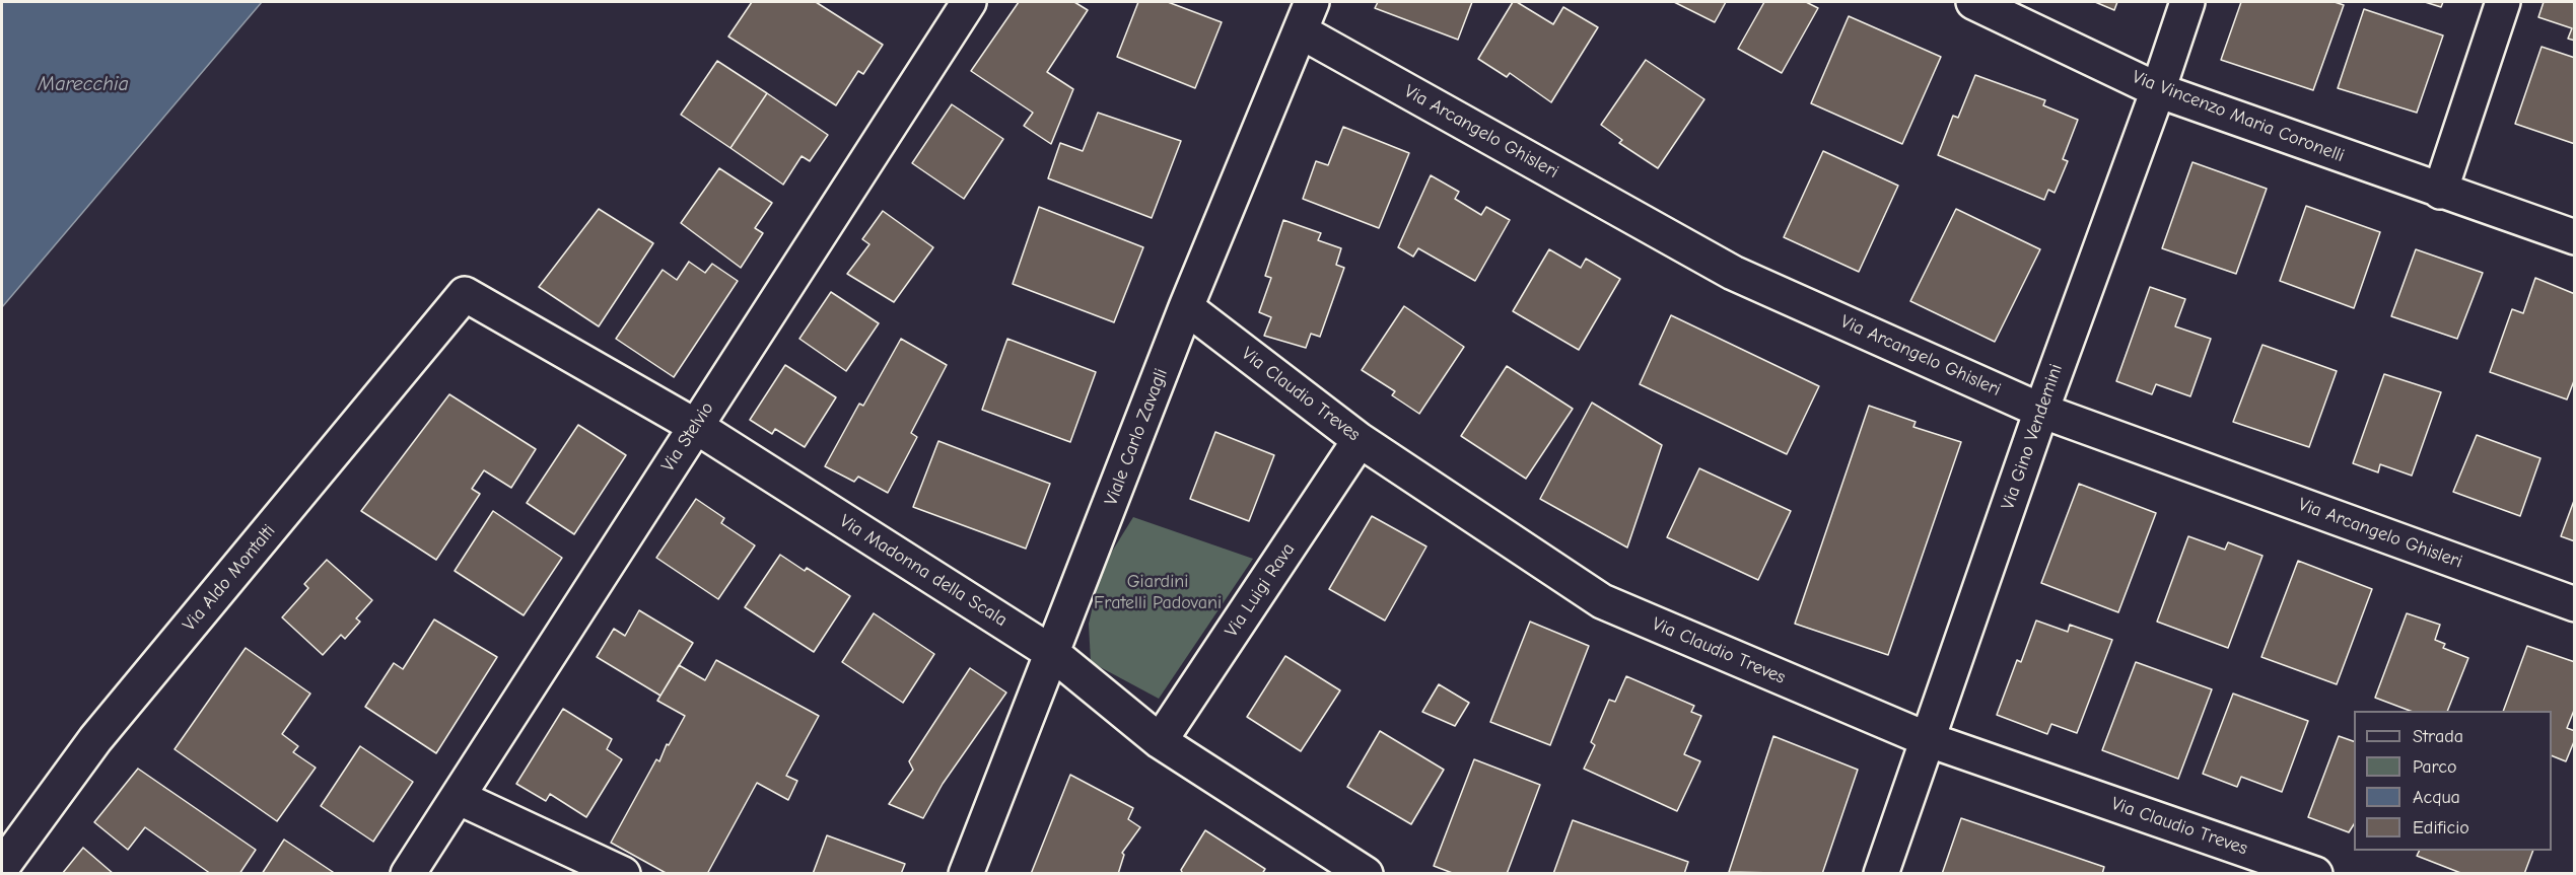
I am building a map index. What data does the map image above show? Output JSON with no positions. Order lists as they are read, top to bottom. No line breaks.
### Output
{"streets":{"street":["Via Vincenzo Maria Coronelli","Via Arcangelo Ghisleri","Via Claudio Treves","Via Stelvio","Viale Carlo Zavagli","Via Gino Vendemini","Via Madonna della Scala","Via Aldo Montalti","Via Luigi Rava"]},"crossings":[["Via Vincenzo Maria Coronelli","Via Gino Vendemini"],["Via Arcangelo Ghisleri","Viale Carlo Zavagli"],["Via Arcangelo Ghisleri","Via Gino Vendemini"],["Via Claudio Treves","Viale Carlo Zavagli"],["Via Claudio Treves","Via Gino Vendemini"],["Via Claudio Treves","Via Luigi Rava"],["Via Stelvio","Via Madonna della Scala"],["Viale Carlo Zavagli","Via Madonna della Scala"],["Via Madonna della Scala","Via Aldo Montalti"],["Via Madonna della Scala","Via Luigi Rava"]],"water":["Marecchia"],"parks":["Giardini Fratelli Padovani"],"legend":["Strada","Parco","Acqua","Edificio"]}
